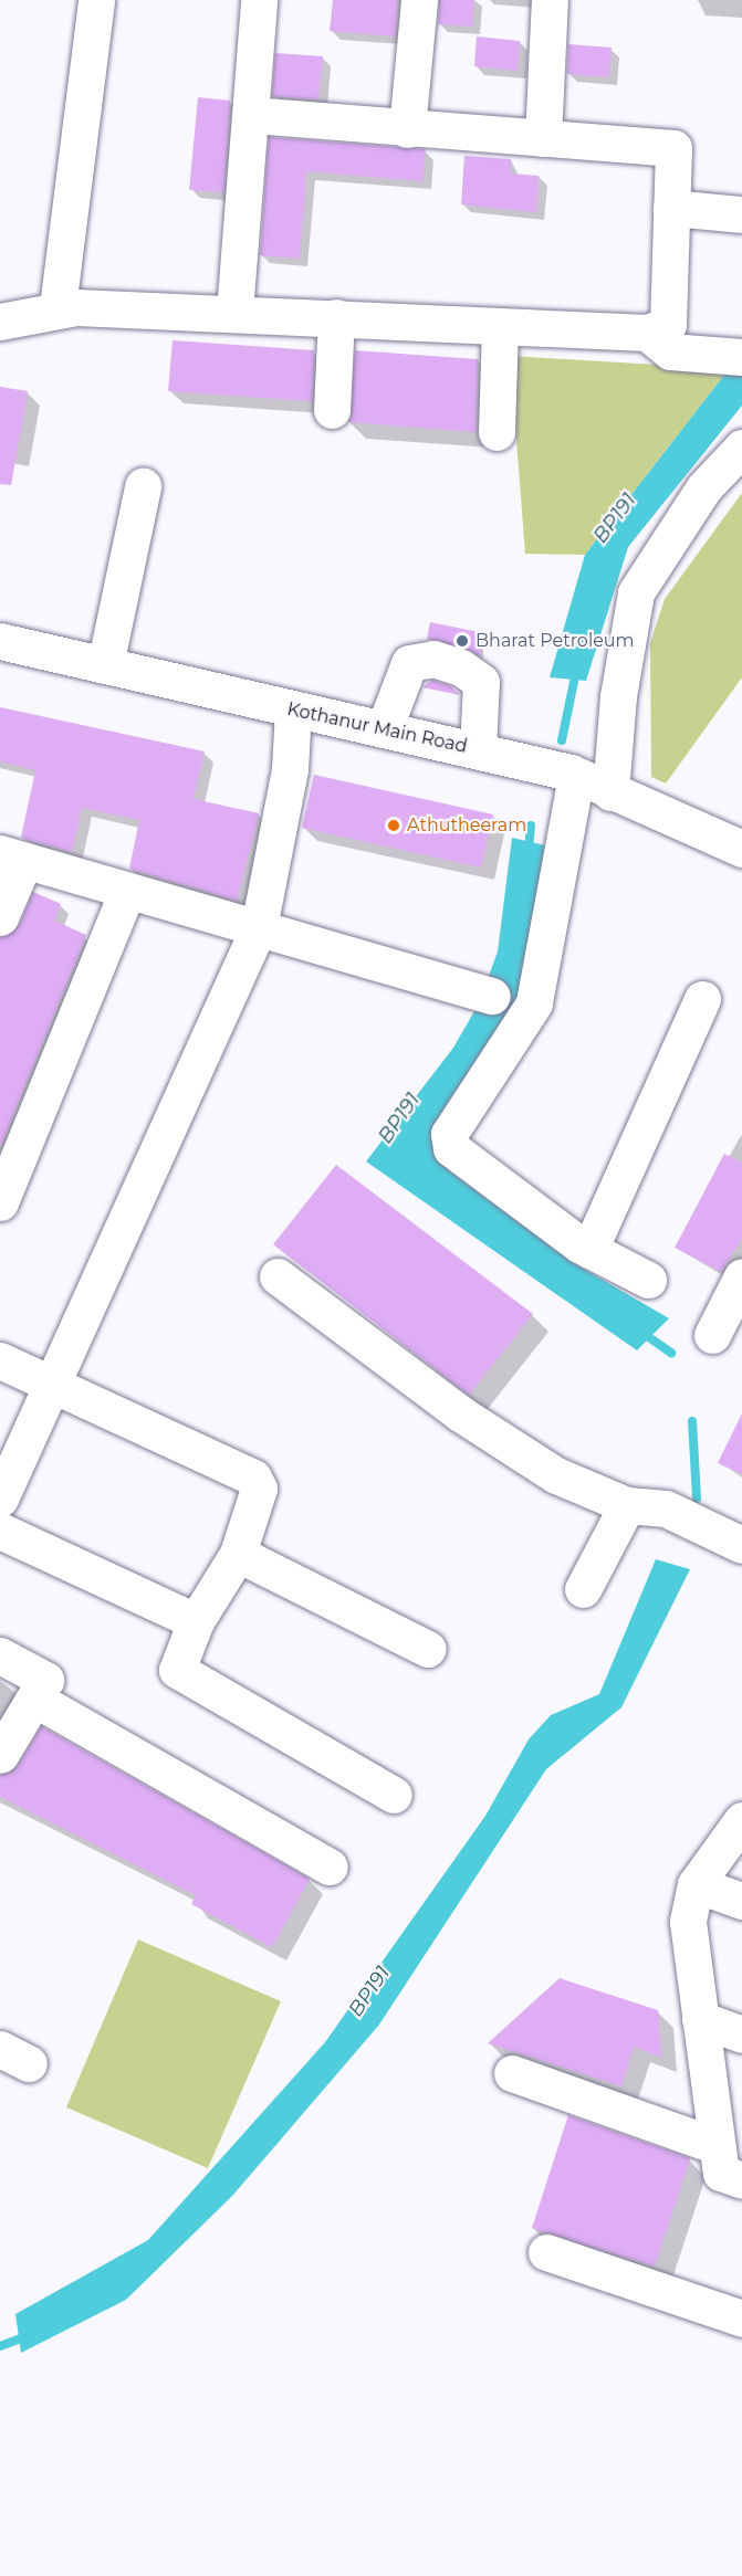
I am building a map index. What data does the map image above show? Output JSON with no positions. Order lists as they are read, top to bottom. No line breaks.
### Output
{"streets":{"street":["Kothanur Main Road"]},"water":["BP191"],"places":["Bharat Petroleum","Athutheeram"]}
